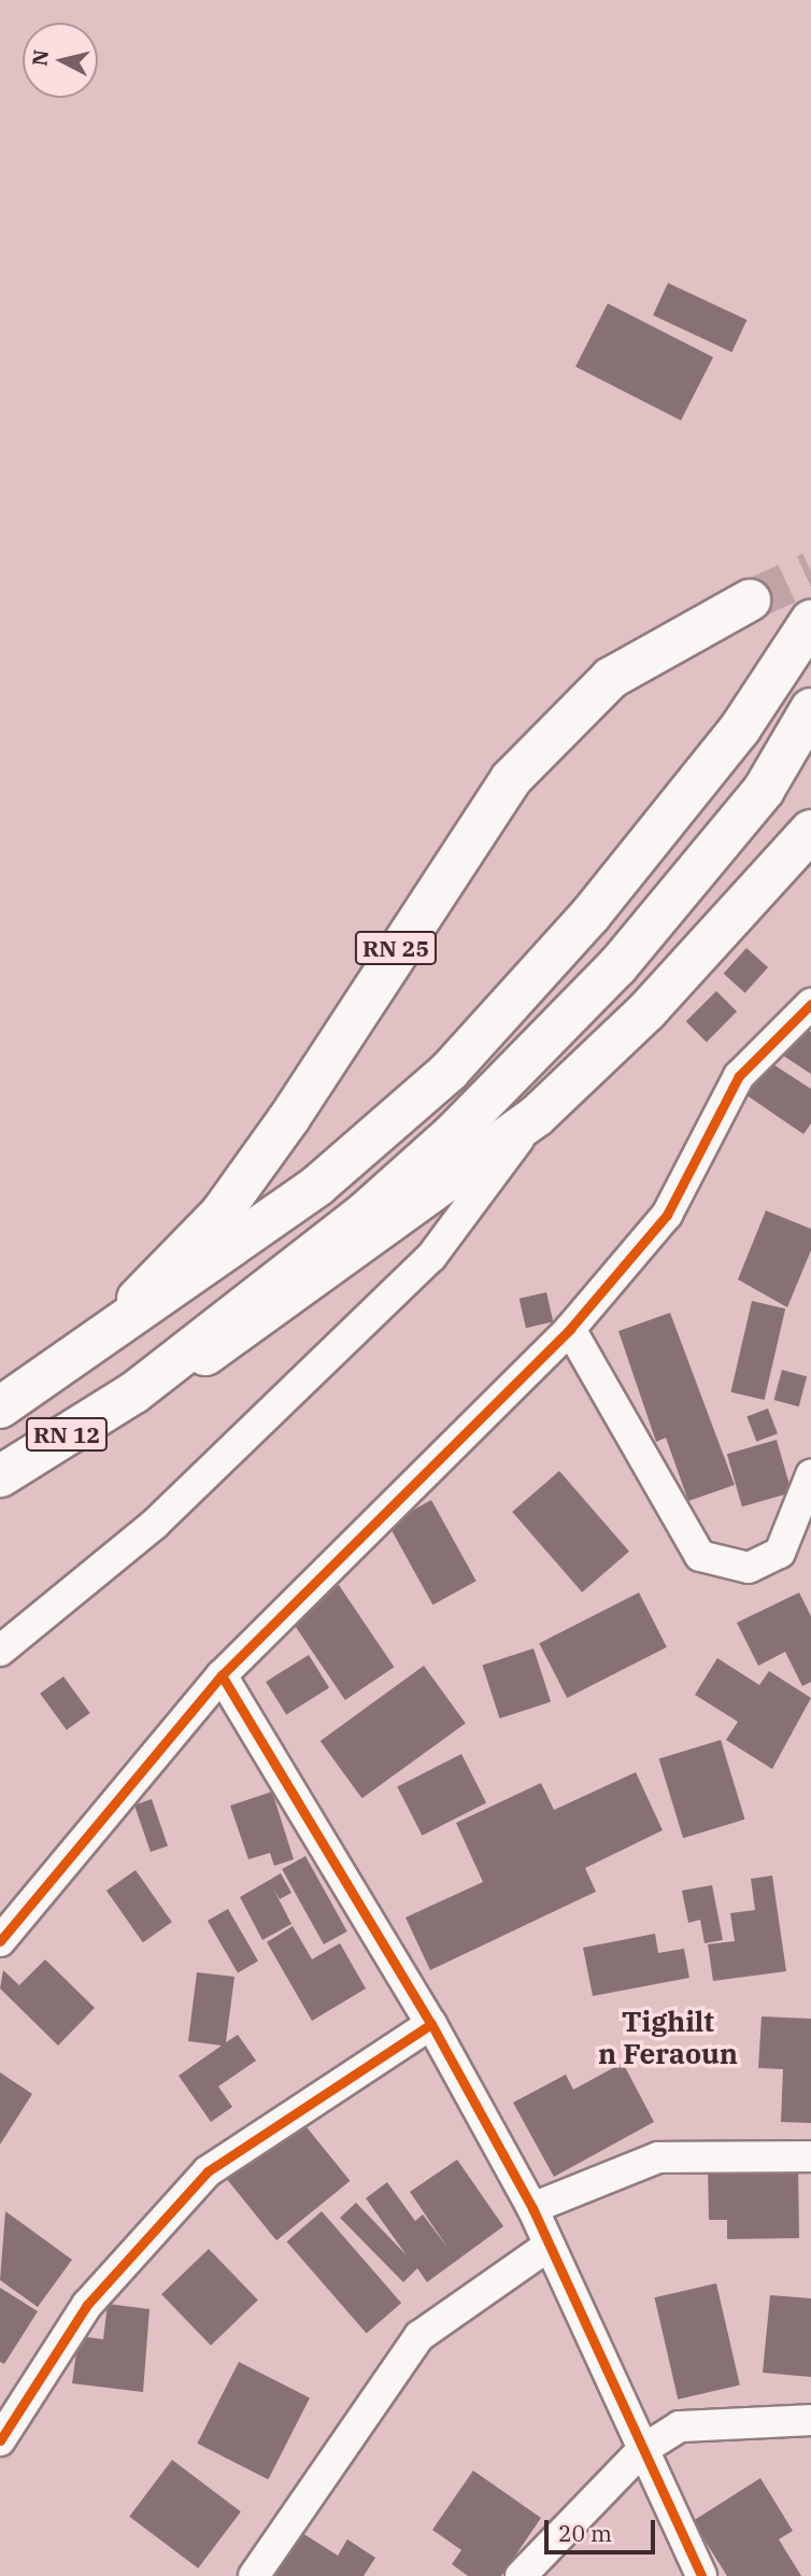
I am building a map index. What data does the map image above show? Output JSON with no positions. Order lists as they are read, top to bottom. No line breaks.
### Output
{"streets":{"main road":["RN 25","RN 12"]},"districts":["Tighilt n Feraoun"],"scale_bar":"20 m","north":"left"}
